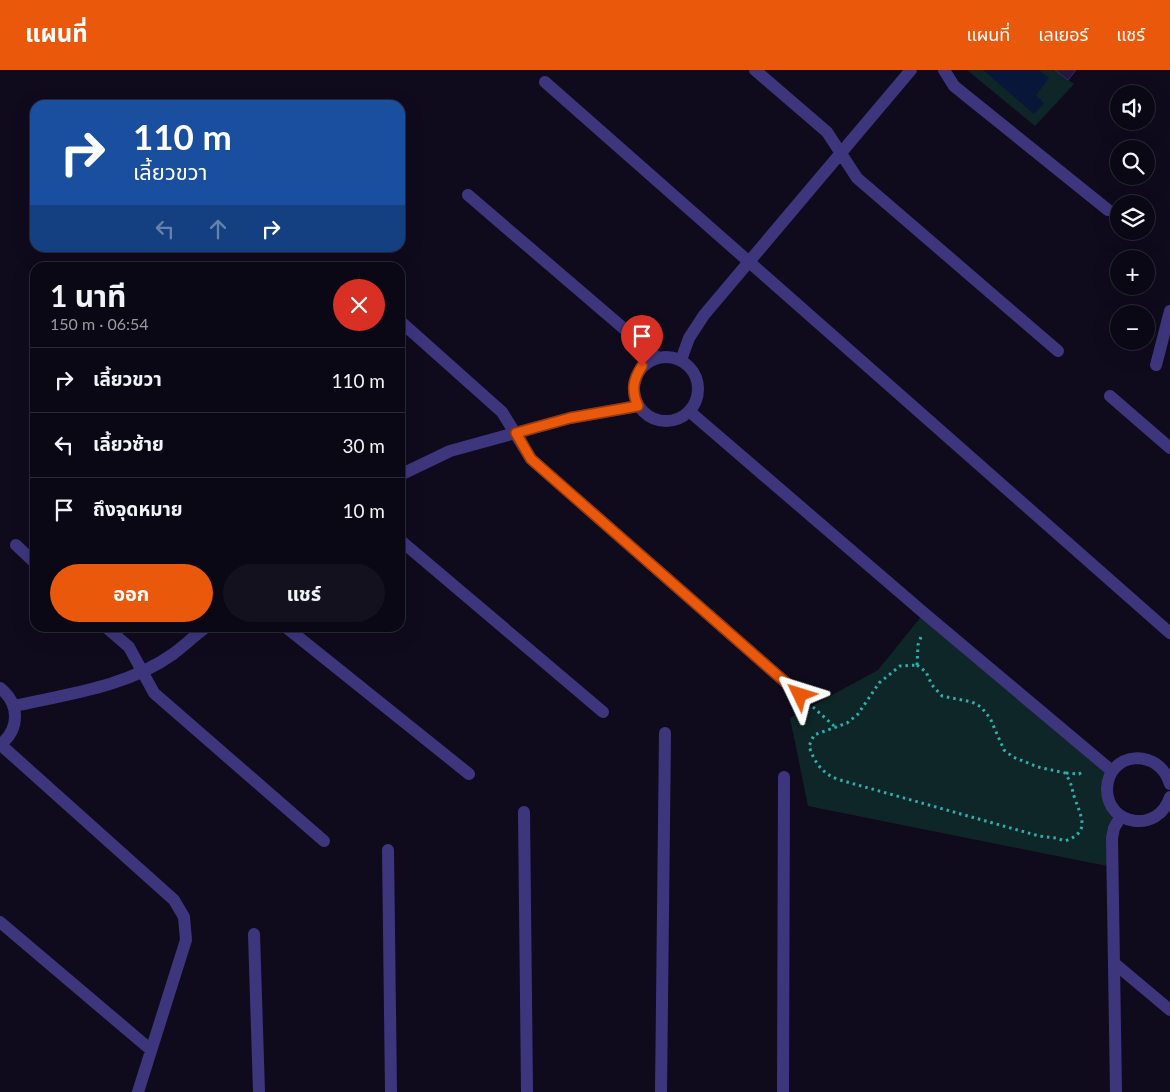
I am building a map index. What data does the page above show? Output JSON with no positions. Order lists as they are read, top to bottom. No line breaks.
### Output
{"page":{"header":"แผนที่","nav":["แผนที่","เลเยอร์","แชร์"],"map_buttons":["+","−"],"turn":["110 m","เลี้ยวขวา"],"heading":["1 นาที","150 m · 06:54"],"list":[{"name":"เลี้ยวขวา","value":"110 m"},{"name":"เลี้ยวซ้าย","value":"30 m"},{"name":"ถึงจุดหมาย","value":"10 m"}],"buttons":["ออก","แชร์"]}}
